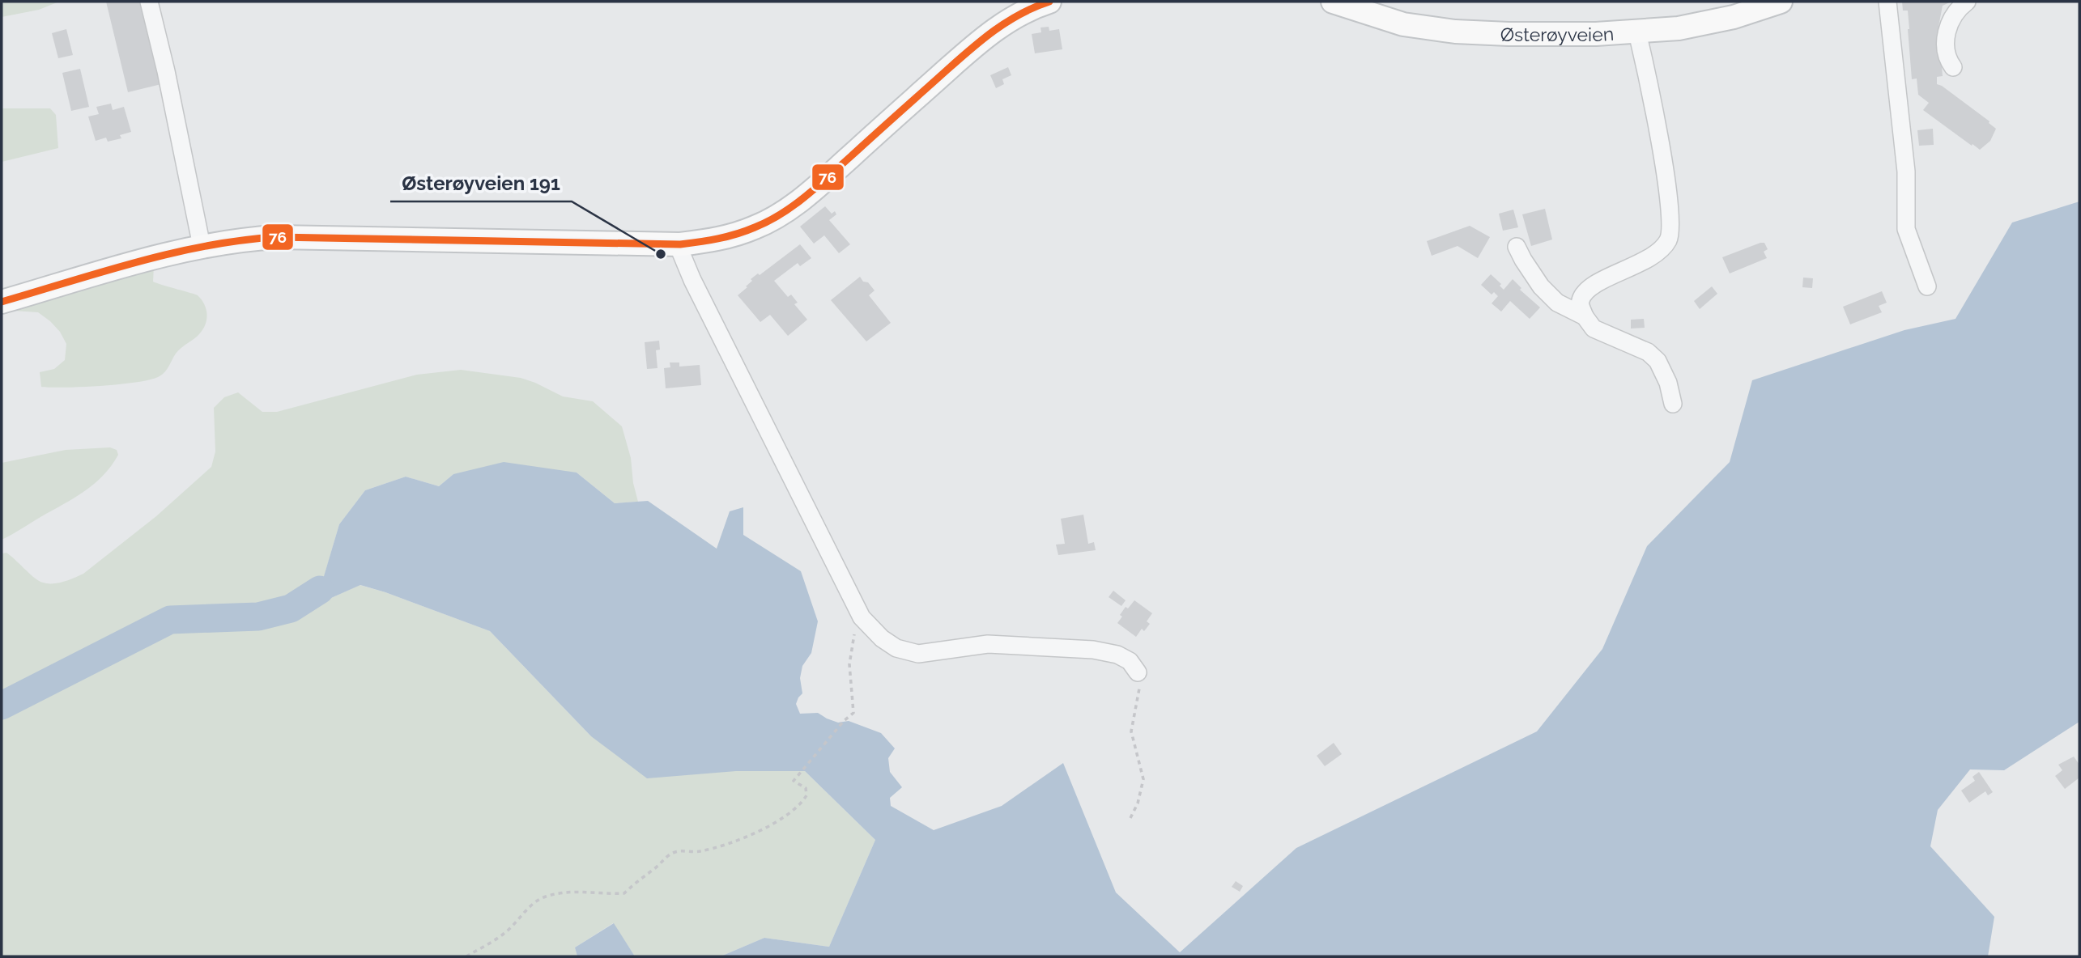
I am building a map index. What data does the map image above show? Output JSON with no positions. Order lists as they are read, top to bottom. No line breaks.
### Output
{"streets":{"main road":["Østerøyveien"]},"places":["Østerøyveien 191"],"lines":["transit line 76"]}
